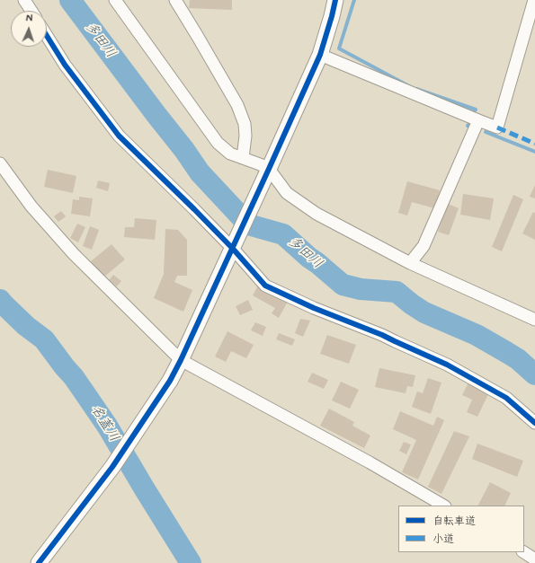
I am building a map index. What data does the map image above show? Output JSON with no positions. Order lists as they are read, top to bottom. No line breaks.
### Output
{"water":["多田川","名蓋川"],"legend":["自転車道","小道"],"north":"top"}
